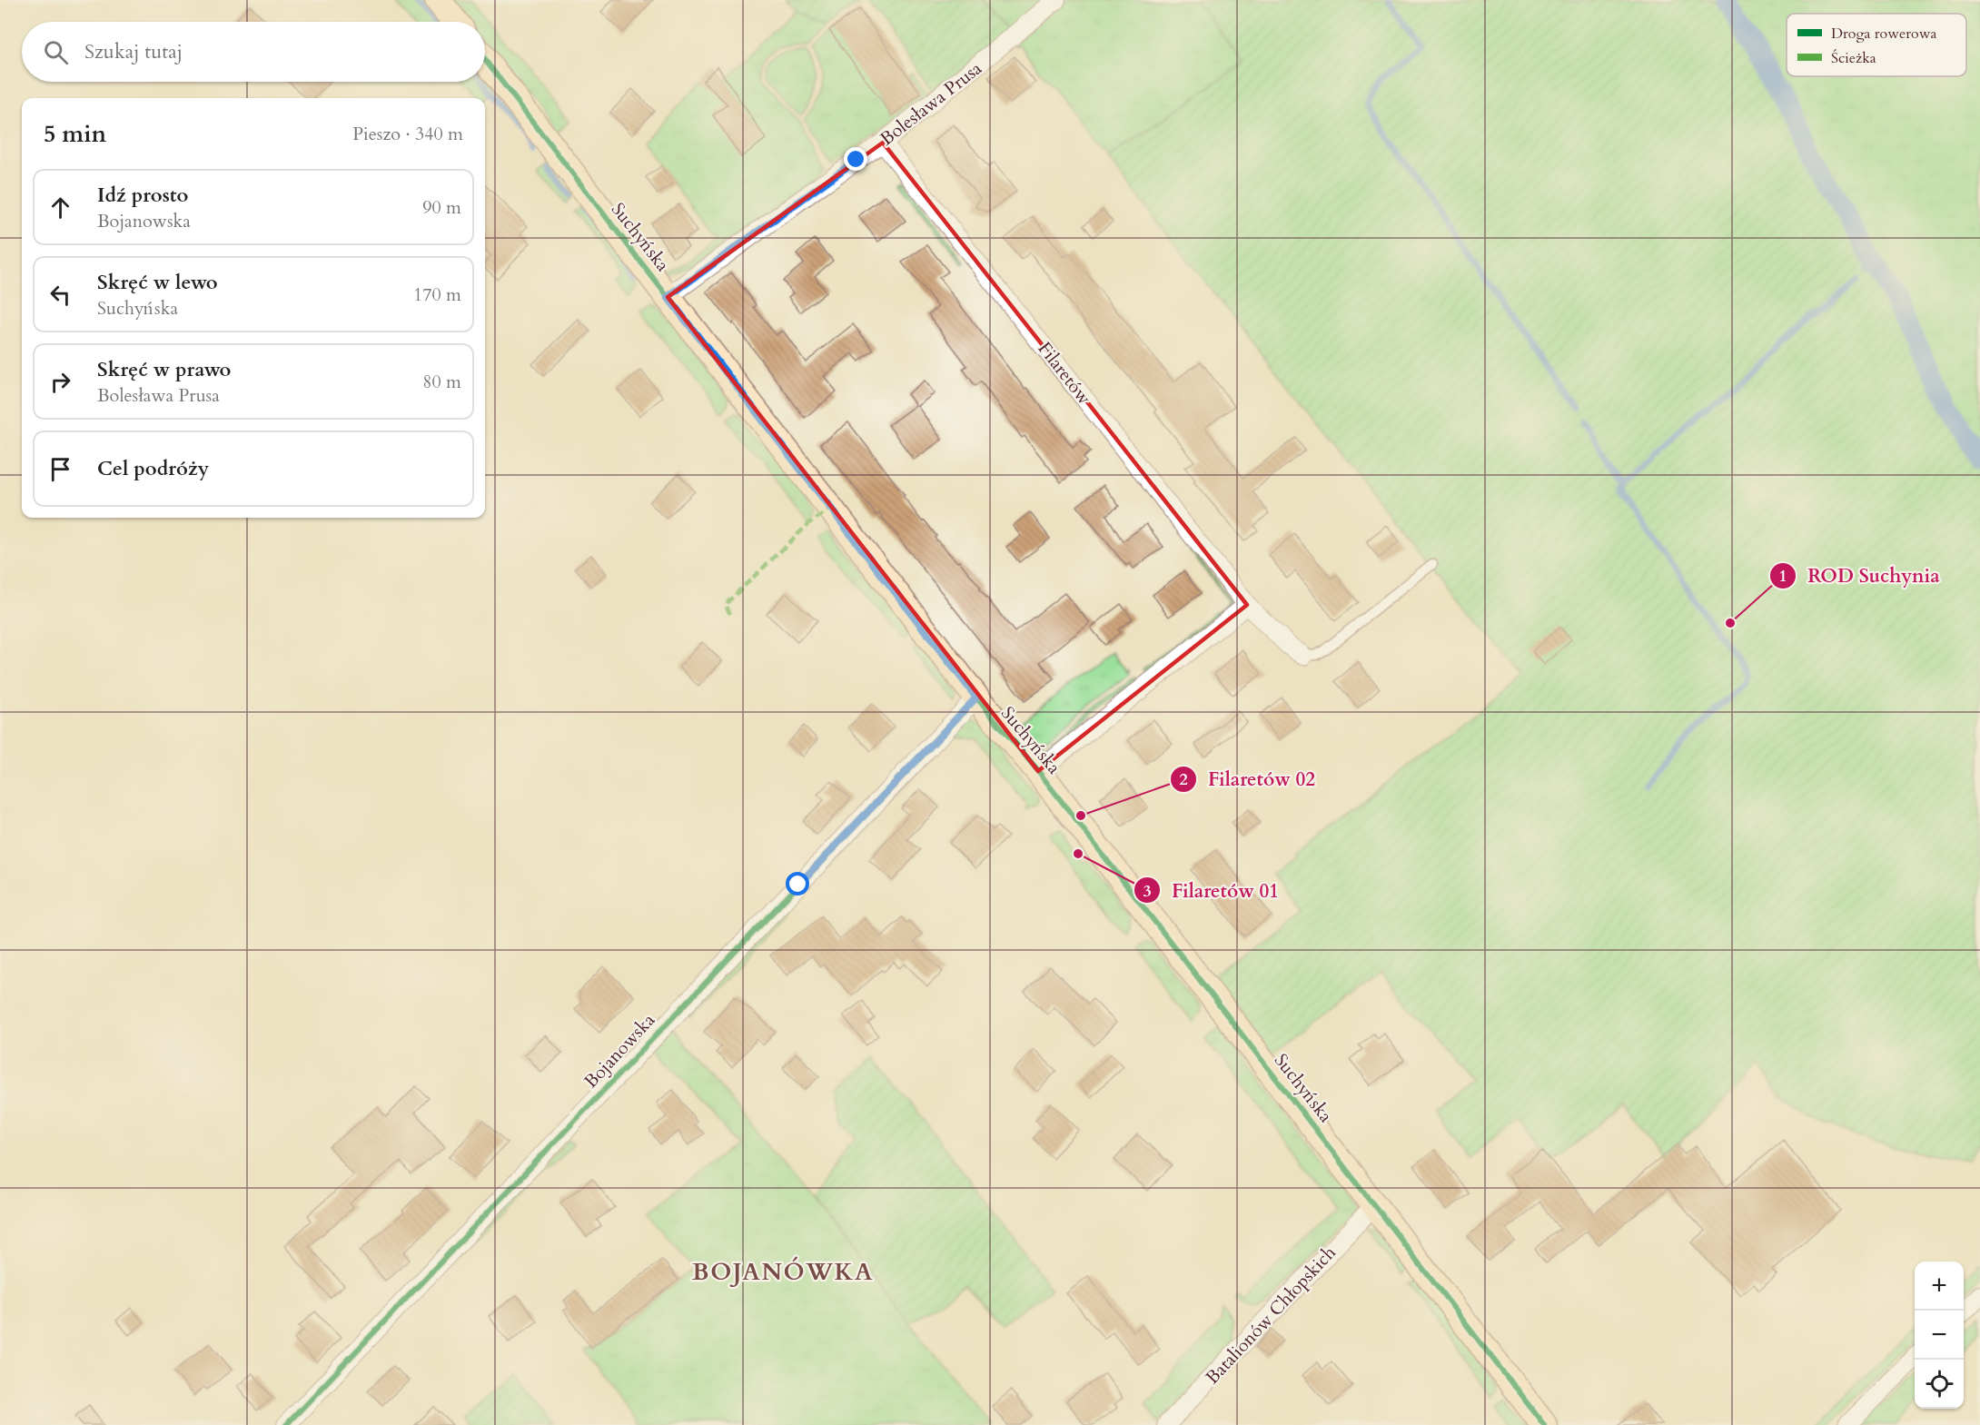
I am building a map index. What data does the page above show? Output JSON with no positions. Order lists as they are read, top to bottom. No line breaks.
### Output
{"streets":{"street":["Bolesława Prusa","Suchyńska","Filaretów","Bojanowska","Batalionów Chłopskich"]},"crossings":[["Bolesława Prusa","Suchyńska"],["Bolesława Prusa","Filaretów"],["Suchyńska","Bojanowska"],["Suchyńska","Batalionów Chłopskich"]],"districts":["BOJANÓWKA"],"places":["ROD Suchynia","Filaretów 02","Filaretów 01"],"legend":["Droga rowerowa","Ścieżka"],"page":{"search":"Szukaj tutaj","heading":["5 min","Pieszo · 340 m"],"list":[["Idź prosto","Bojanowska","90 m"],["Skręć w lewo","Suchyńska","170 m"],["Skręć w prawo","Bolesława Prusa","80 m"],"Cel podróży"],"map_buttons":["+","−"]}}
